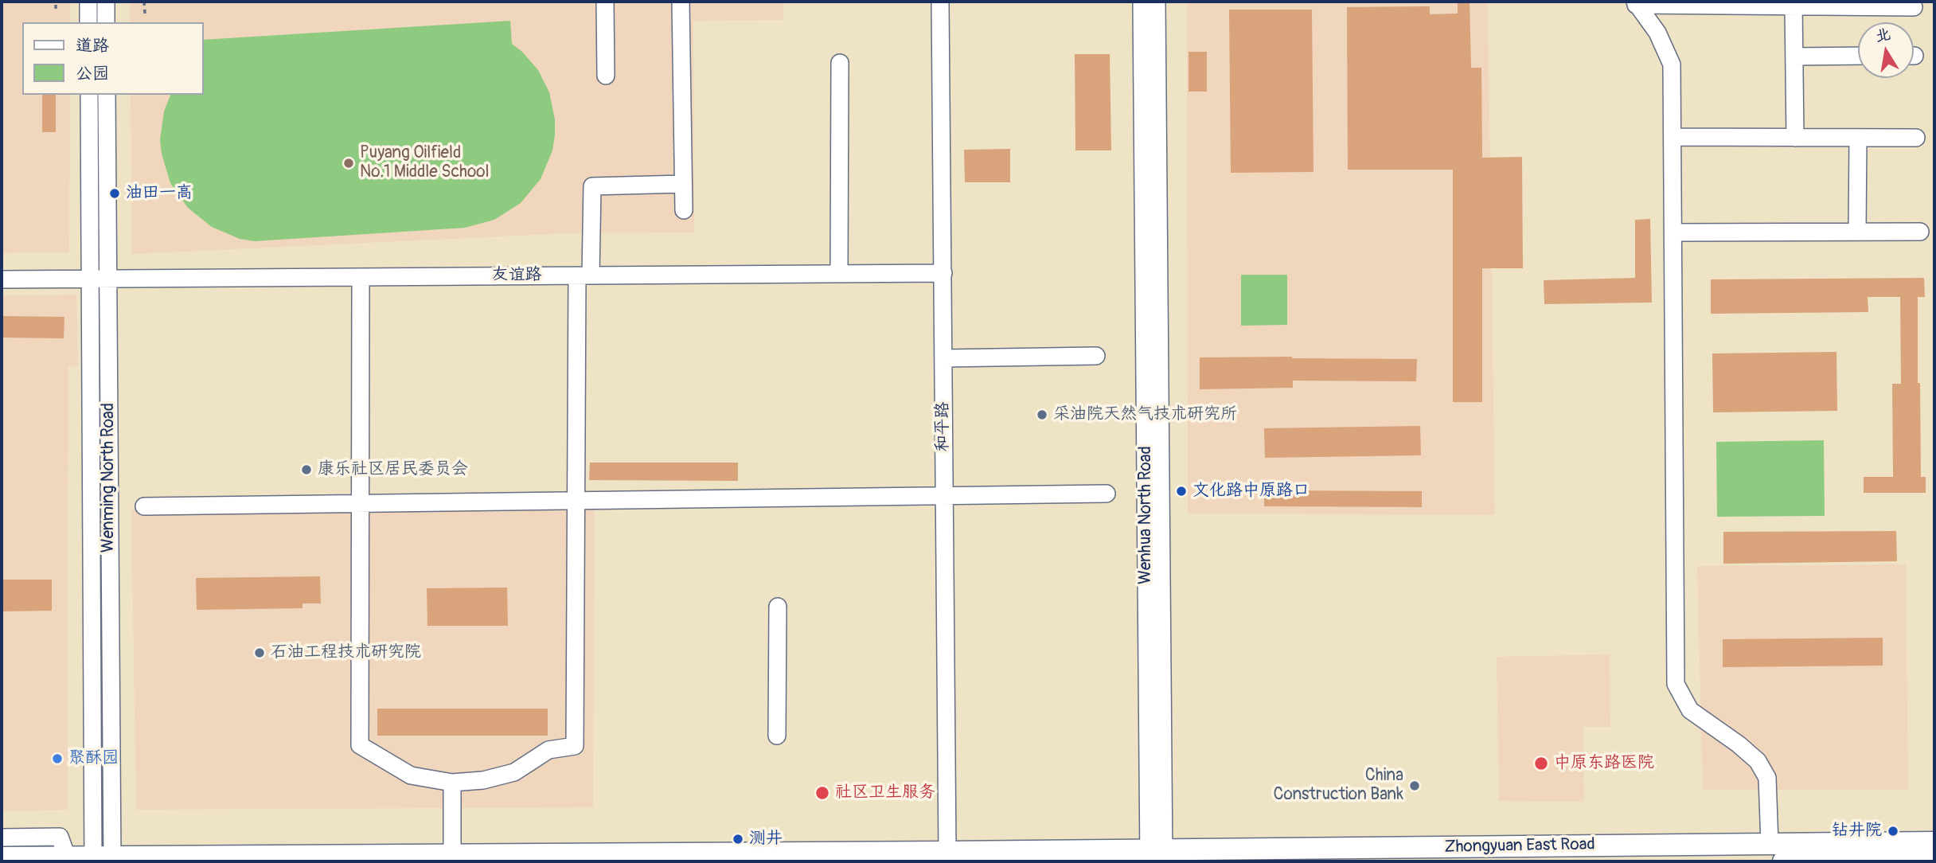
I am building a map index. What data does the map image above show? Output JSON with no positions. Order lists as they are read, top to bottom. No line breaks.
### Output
{"streets":{"main road":["Zhongyuan East Road"],"street":["友谊路","和平路","Wenming North Road","Wenhua North Road"]},"crossings":[["友谊路","和平路"],["友谊路","Wenming North Road"],["和平路","Zhongyuan East Road"],["Wenming North Road","Zhongyuan East Road"],["Wenhua North Road","Zhongyuan East Road"]],"places":["Puyang Oilfield No.1 Middle School","油田一高","采油院天然气技术研究所","康乐社区居民委员会","文化路中原路口","石油工程技术研究院","聚酥园","中原东路医院","China Construction Bank","社区卫生服务","钻井院","测井"],"legend":["道路","公园"],"north":"top"}
